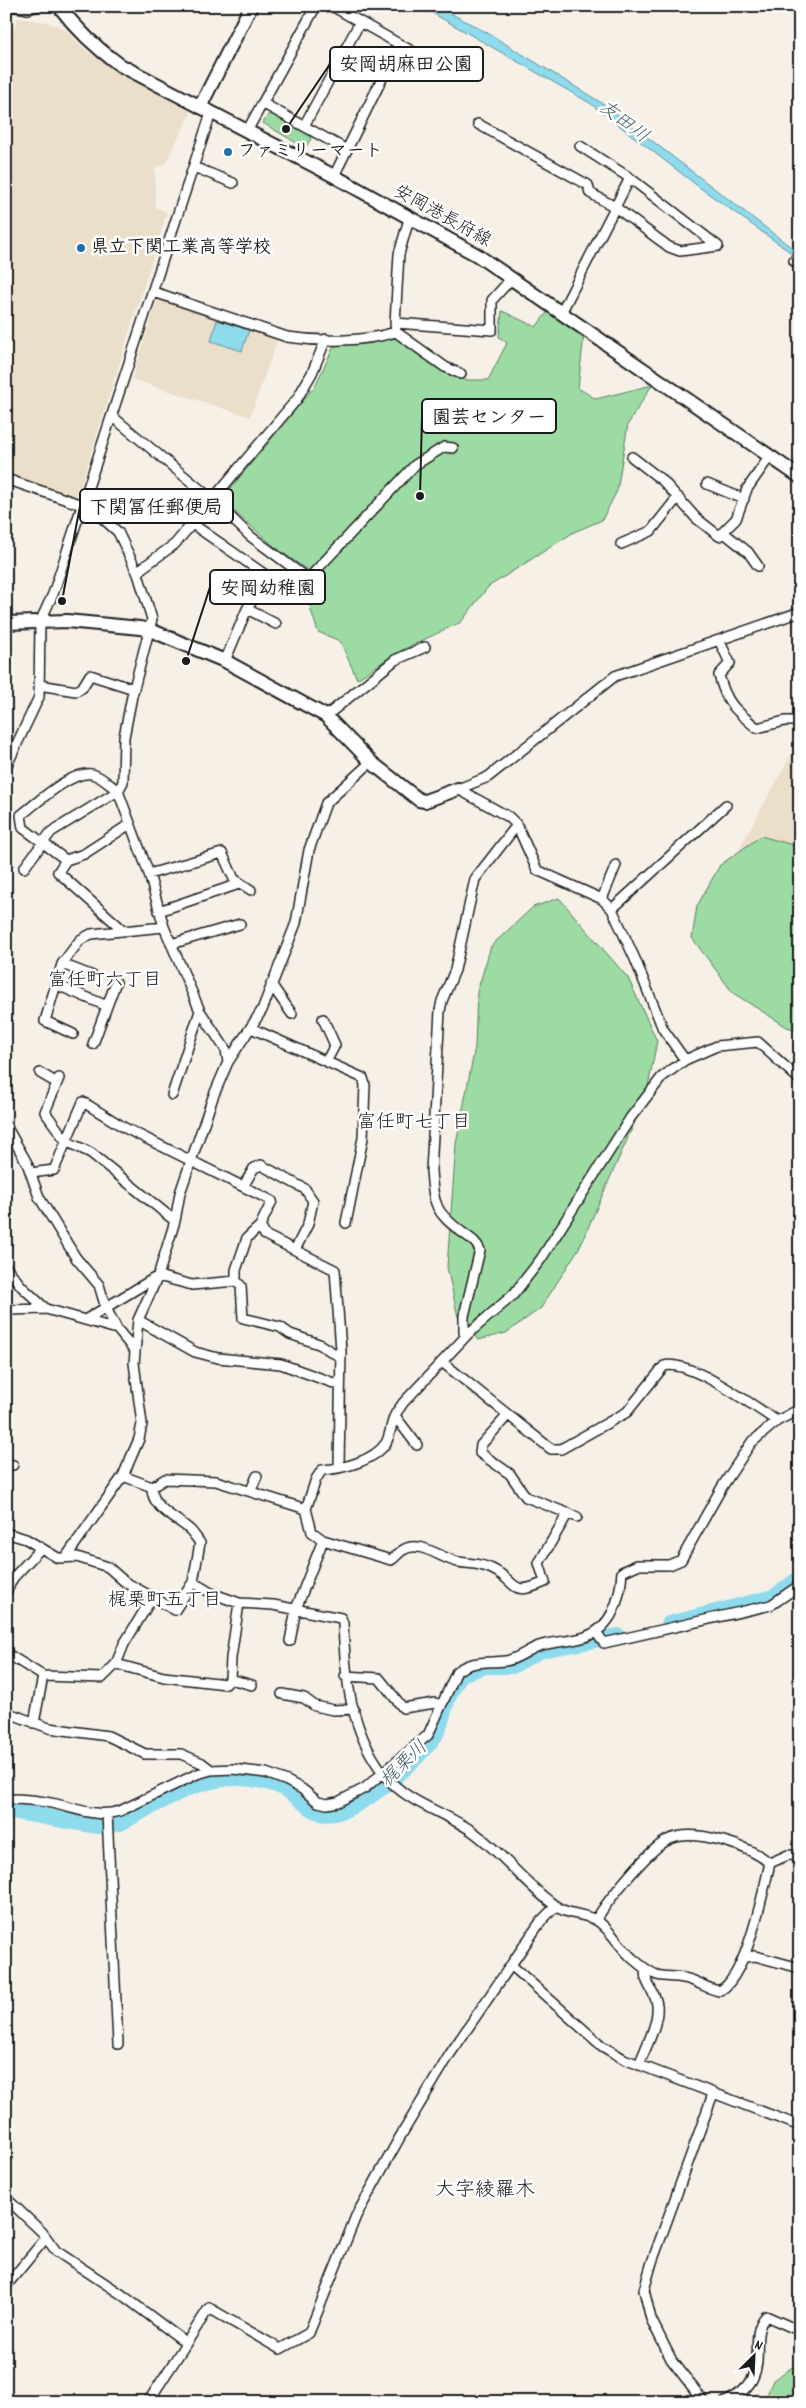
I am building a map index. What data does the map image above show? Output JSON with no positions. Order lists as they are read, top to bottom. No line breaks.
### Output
{"streets":{"main road":["安岡港長府線"]},"districts":["富任町六丁目","富任町七丁目","梶栗町五丁目","大字綾羅木"],"water":["友田川","梶栗川"],"places":["安岡胡麻田公園","ファミリーマート","県立下関工業高等学校","園芸センター","下関冨任郵便局","安岡幼稚園"],"north":"top right"}
